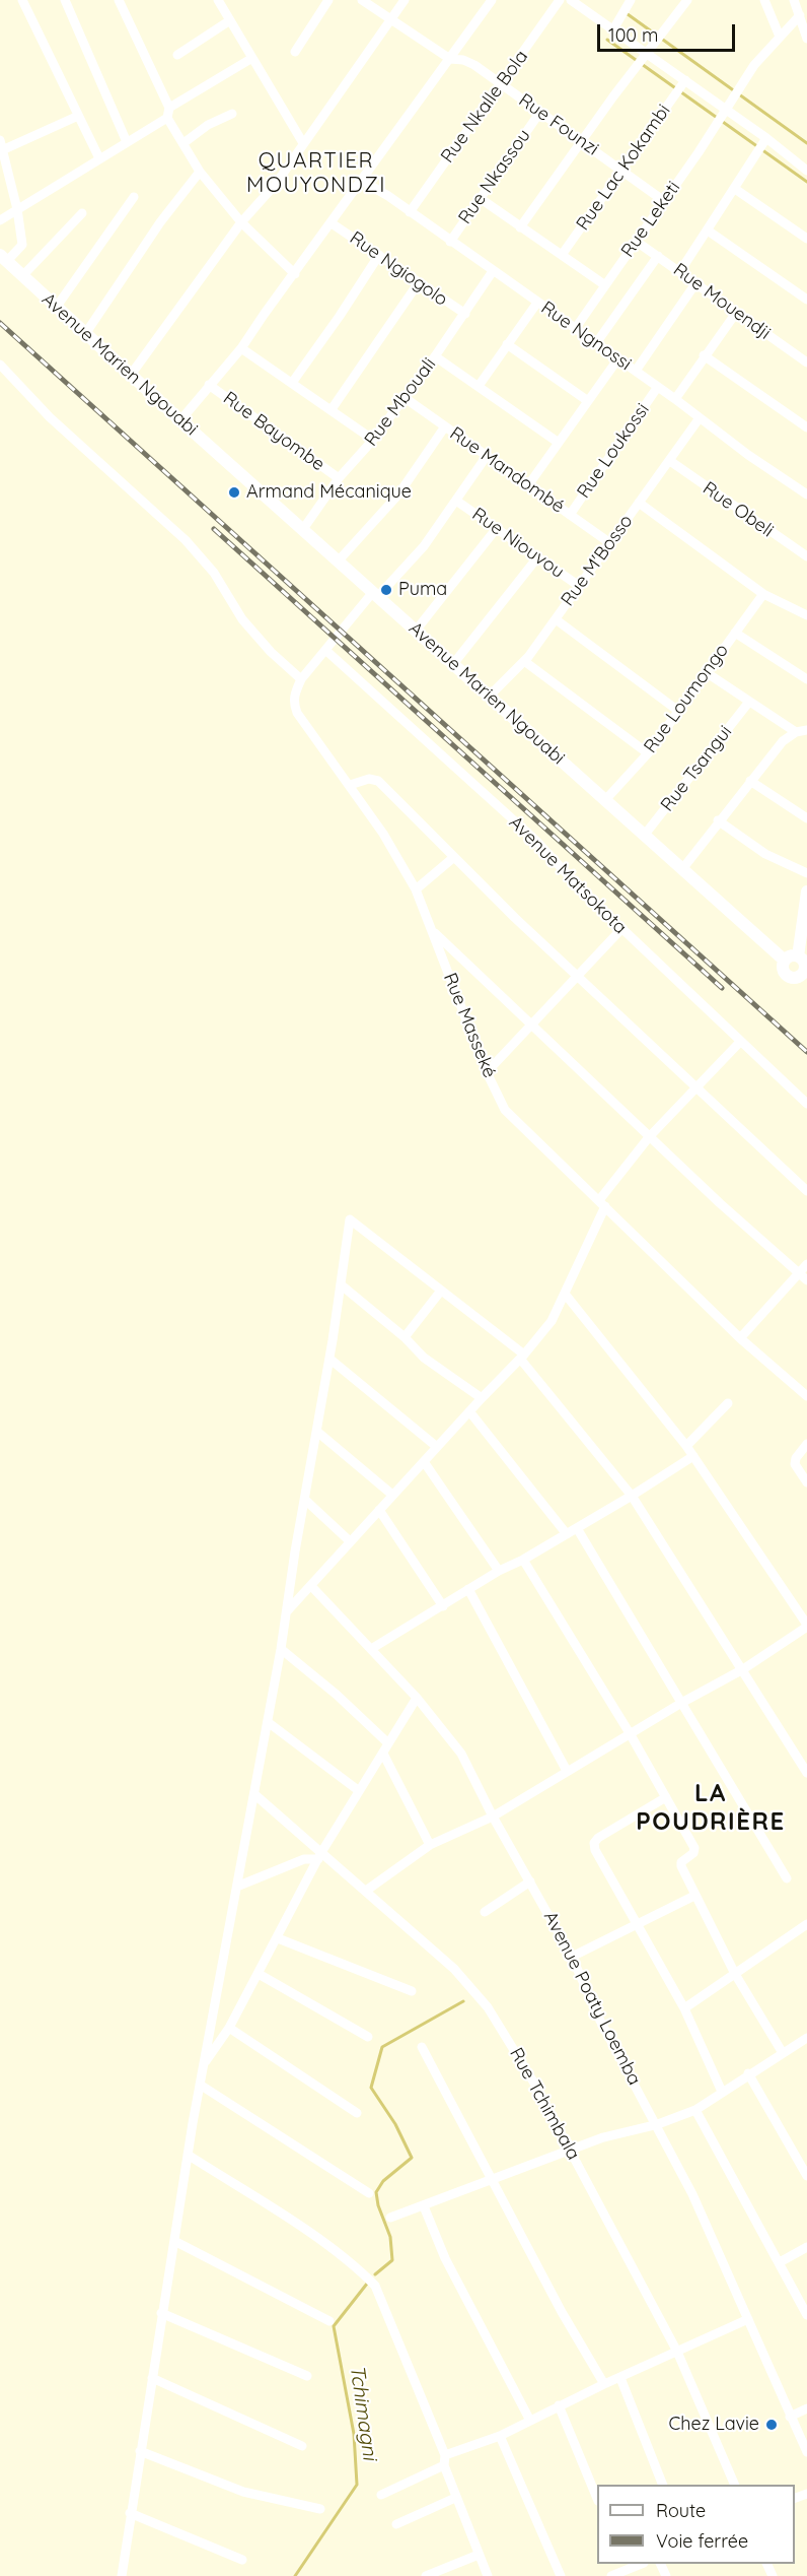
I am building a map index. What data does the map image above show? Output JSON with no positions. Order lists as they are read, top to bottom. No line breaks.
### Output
{"streets":{"street":["Rue Nkalle Bola","Rue Founzi","Rue Lac Kokambi","Rue Nkassou","Rue Leketi","Rue Ngiogolo","Rue Mouendji","Rue Ngnossi","Avenue Marien Ngouabi","Rue Mbouali","Rue Bayombe","Rue Loukossi","Rue Mandombé","Rue Obeli","Rue Niouvou","Rue M'Bosso","Rue Loumongo","Rue Tsangui","Avenue Matsokota","Rue Masseké","Avenue Poaty Loemba","Rue Tchimbala"]},"crossings":[["Rue Nkalle Bola","Rue Founzi"],["Rue Nkalle Bola","Rue Ngnossi"],["Rue Founzi","Rue Lac Kokambi"],["Rue Founzi","Rue Nkassou"],["Rue Founzi","Rue Leketi"],["Rue Nkassou","Rue Ngnossi"],["Rue Leketi","Rue Mouendji"],["Rue Leketi","Rue Ngnossi"],["Rue Ngiogolo","Rue Mbouali"],["Rue Ngnossi","Rue Mbouali"],["Rue Ngnossi","Rue Loukossi"],["Rue Ngnossi","Rue M'Bosso"],["Avenue Marien Ngouabi","Rue Mbouali"],["Avenue Marien Ngouabi","Rue M'Bosso"],["Avenue Marien Ngouabi","Rue Loumongo"],["Avenue Marien Ngouabi","Rue Tsangui"],["Avenue Marien Ngouabi","Rue Masseké"],["Rue Mbouali","Rue Bayombe"],["Rue Mbouali","Rue Mandombé"],["Rue Loukossi","Rue Mandombé"],["Rue Mandombé","Rue M'Bosso"],["Rue Mandombé","Rue Masseké"],["Rue Obeli","Rue M'Bosso"],["Rue Niouvou","Rue M'Bosso"],["Rue Niouvou","Rue Masseké"],["Avenue Matsokota","Rue Masseké"]],"districts":["QUARTIER MOUYONDZI","LA POUDRIÈRE"],"water":["Tchimagni"],"places":["Armand Mécanique","Puma","Chez Lavie"],"legend":["Route","Voie ferrée"],"scale_bar":"100 m"}
